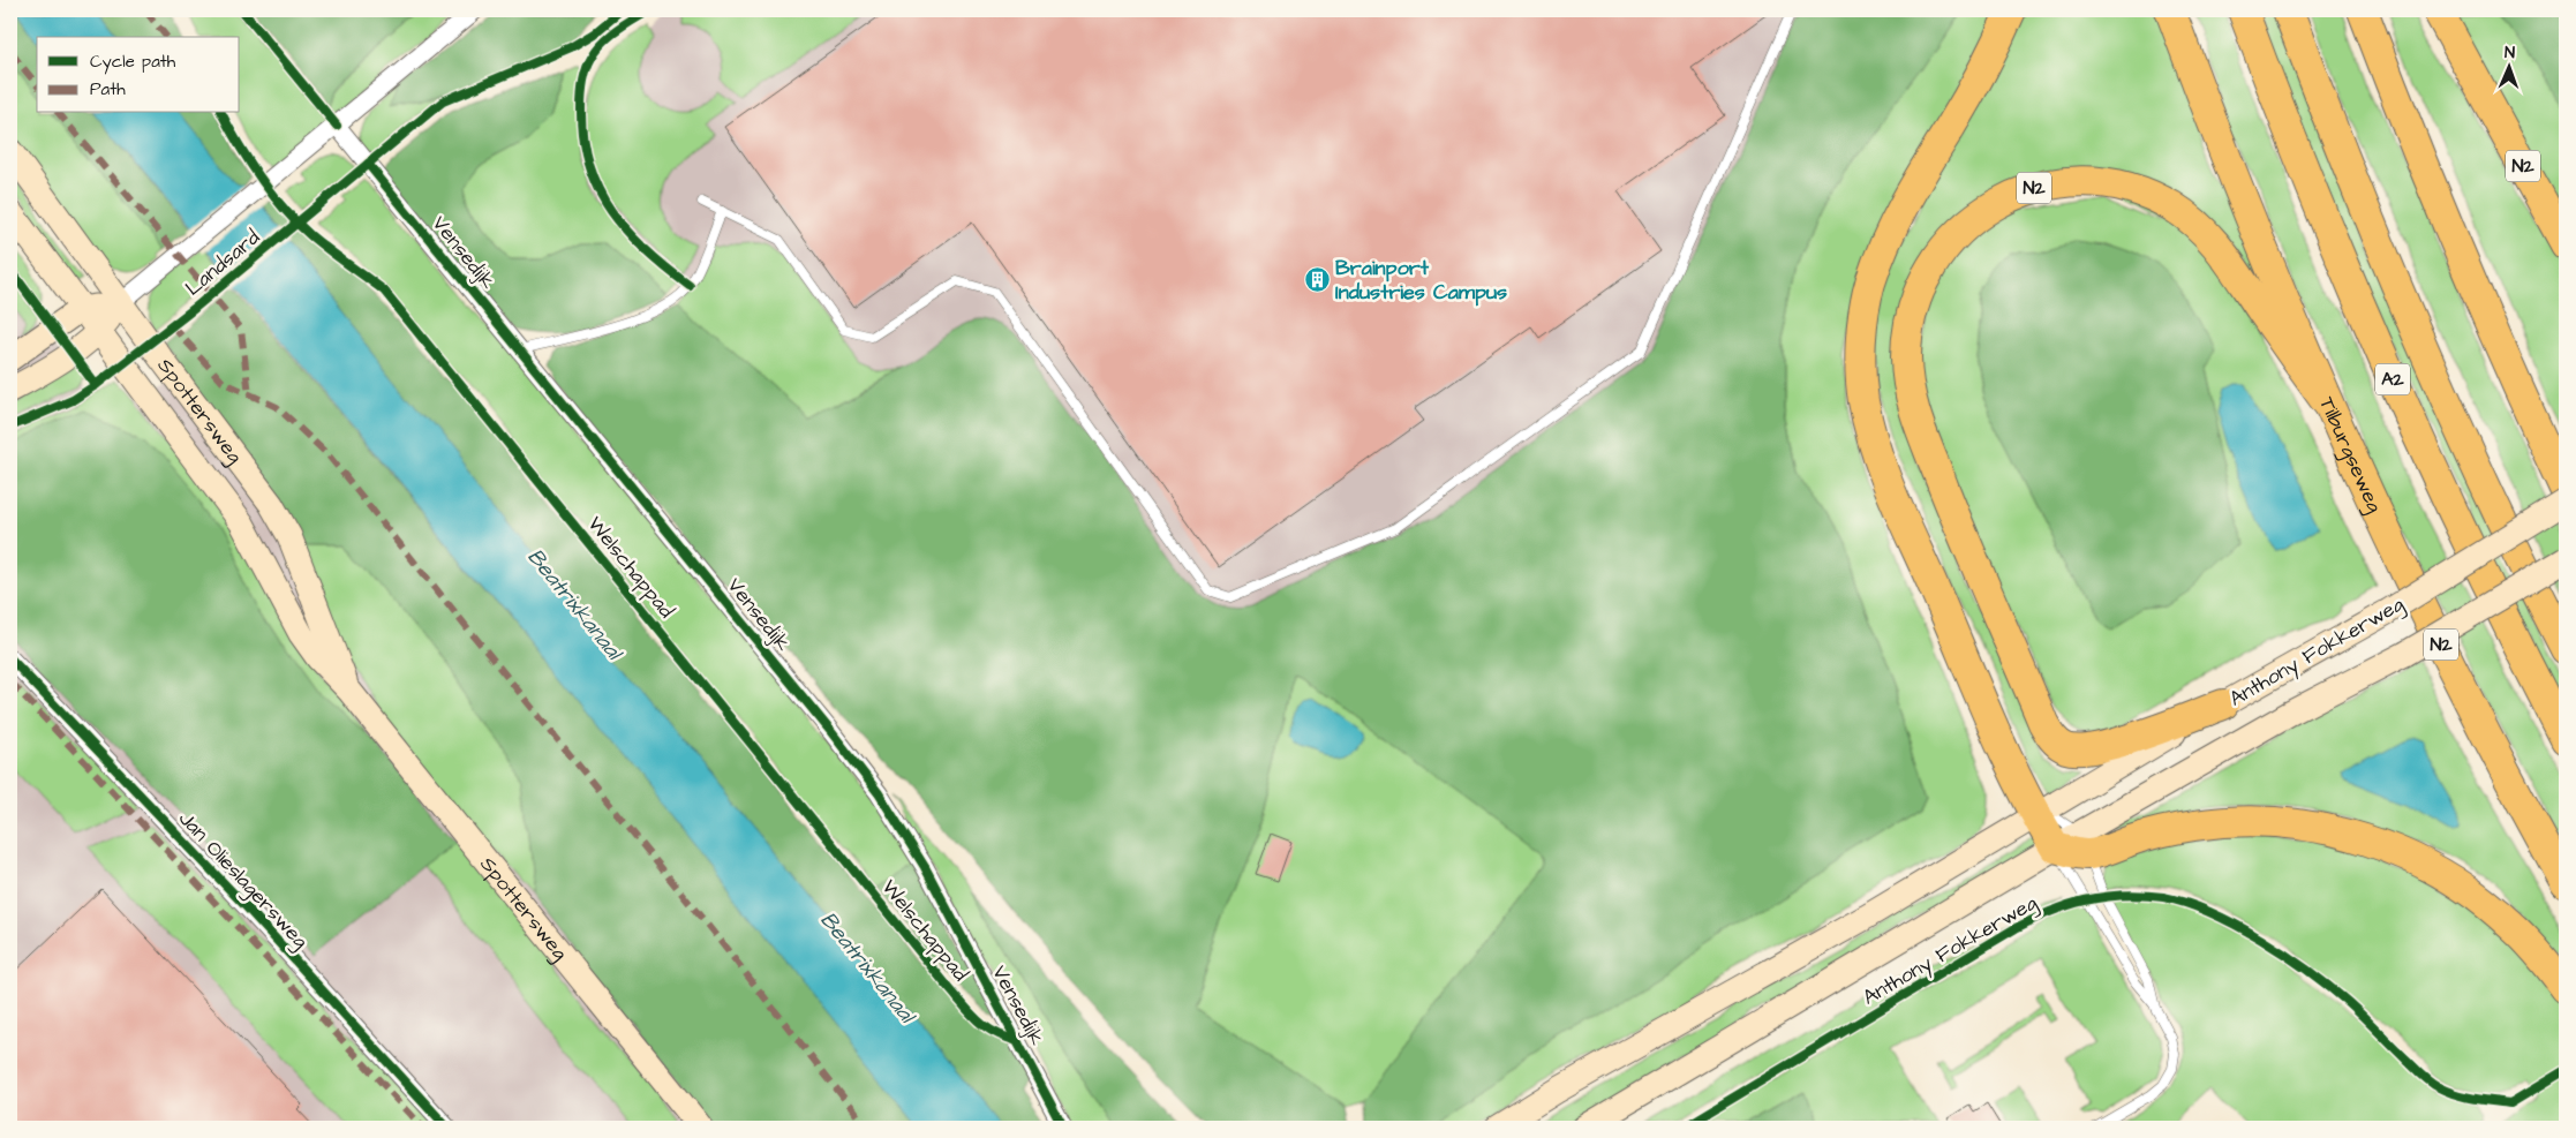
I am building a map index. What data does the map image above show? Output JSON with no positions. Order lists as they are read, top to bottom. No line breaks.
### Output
{"streets":{"highway":["N2","A2","Tilburgseweg"],"main road":["Spottersweg","Anthony Fokkerweg"],"street":["Vensedijk","Landsard","Jan Olieslagersweg"],"cycle path":["Welschappad"]},"crossings":[["N2","Tilburgseweg"],["N2","Anthony Fokkerweg"],["Vensedijk","Landsard"],["Landsard","Spottersweg"]],"water":["Beatrixkanaal"],"places":{"building":["Brainport Industries Campus"]},"legend":["Cycle path","Path"],"north":"top"}
